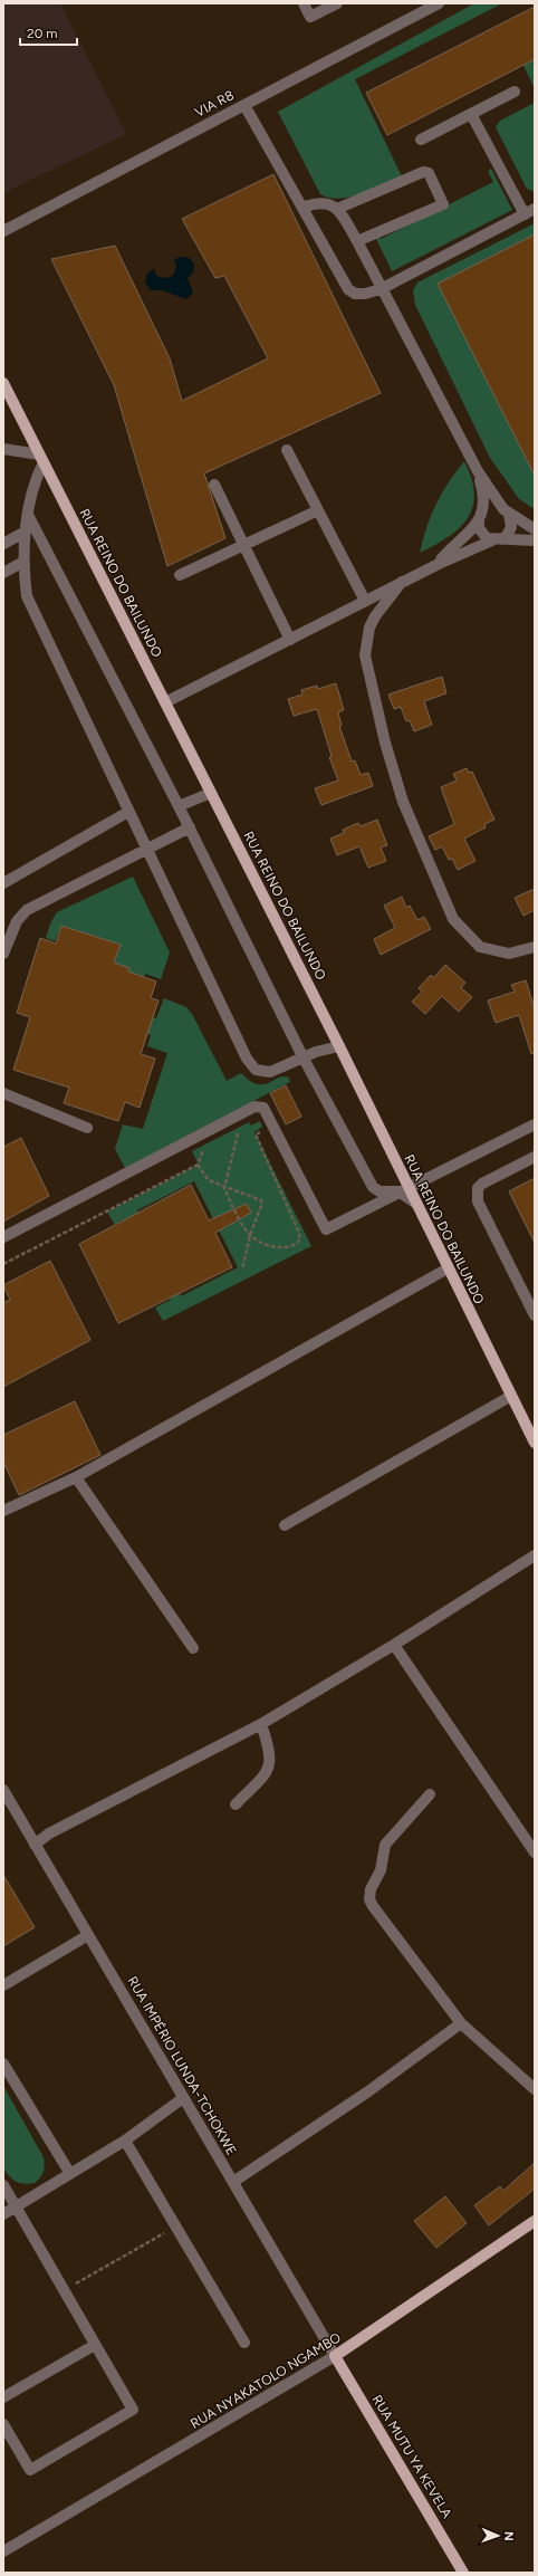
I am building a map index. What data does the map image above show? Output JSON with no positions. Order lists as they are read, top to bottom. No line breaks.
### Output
{"streets":{"main road":["RUA REINO DO BAILUNDO","RUA NYAKATOLO NGAMBO","RUA MUTU YA KEVELA"],"street":["VIA R8","RUA IMPÉRIO LUNDA-TCHOKWE"]},"crossings":[["RUA IMPÉRIO LUNDA-TCHOKWE","RUA NYAKATOLO NGAMBO"],["RUA IMPÉRIO LUNDA-TCHOKWE","RUA MUTU YA KEVELA"],["RUA NYAKATOLO NGAMBO","RUA MUTU YA KEVELA"]],"scale_bar":"20 m","north":"right"}
